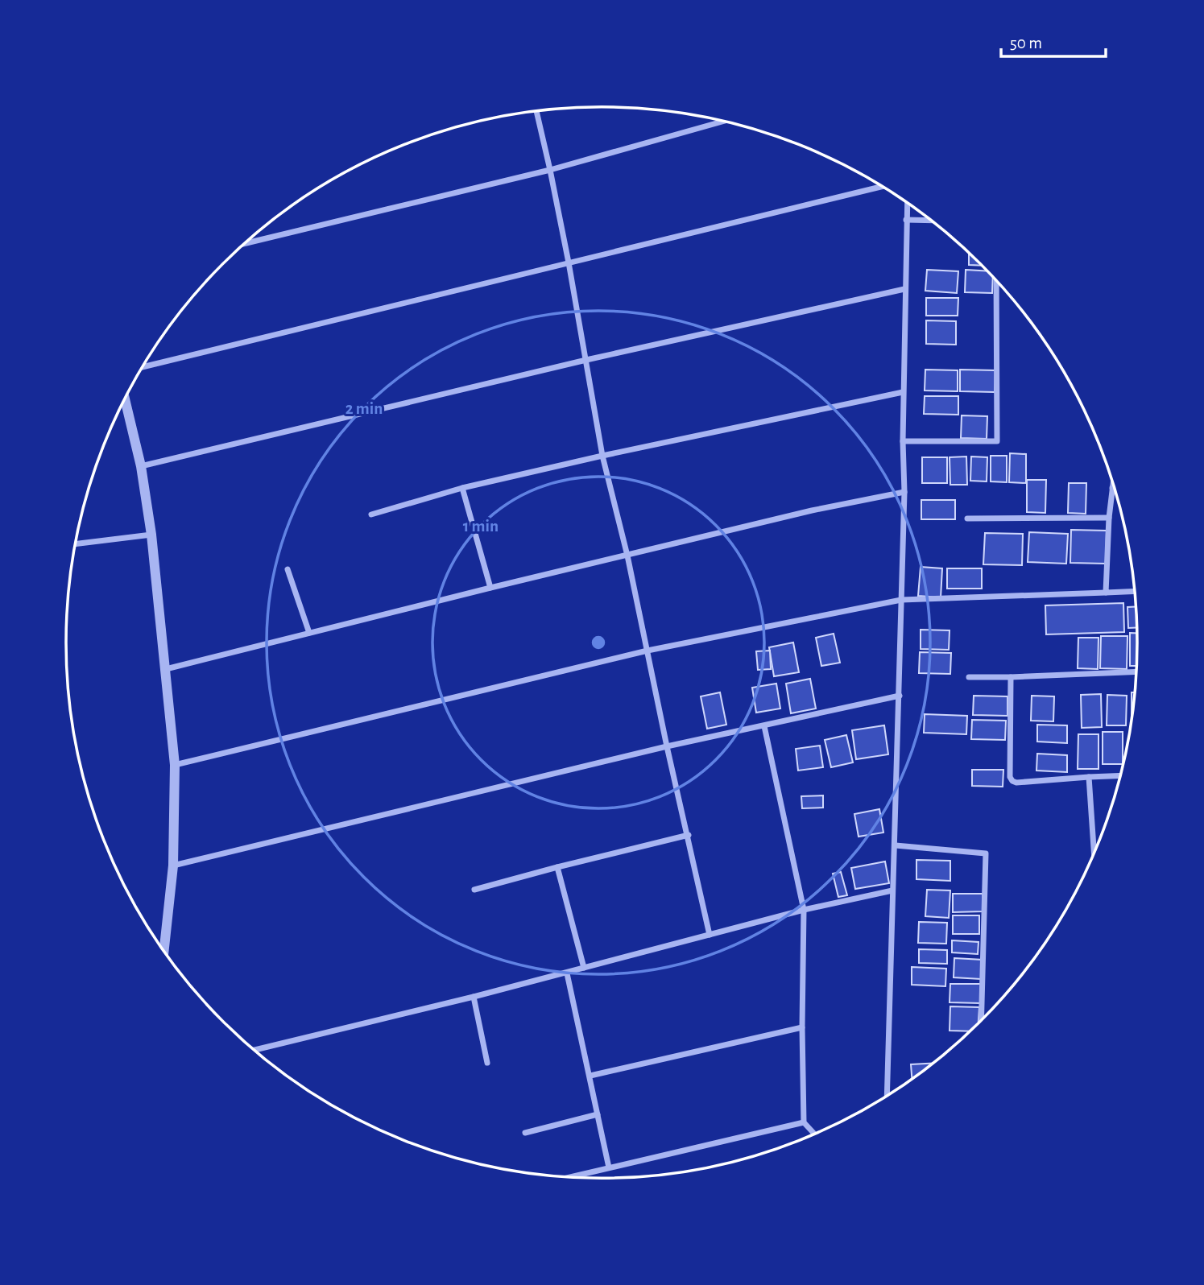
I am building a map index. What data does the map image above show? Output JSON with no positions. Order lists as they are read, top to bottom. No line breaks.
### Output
{"scale_bar":"50 m","rings":["2 min","1 min"]}
